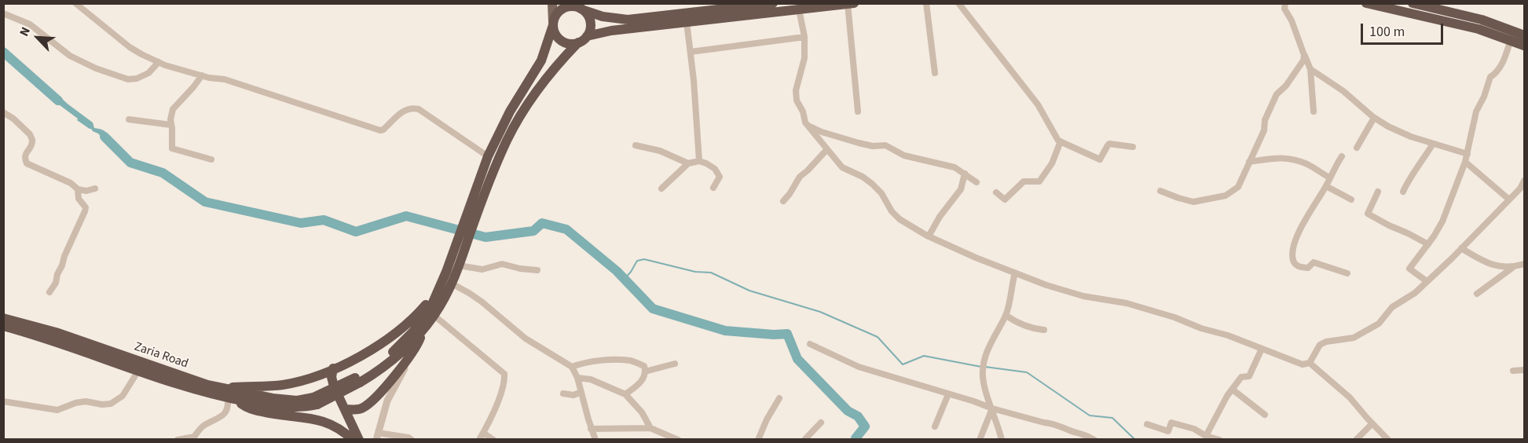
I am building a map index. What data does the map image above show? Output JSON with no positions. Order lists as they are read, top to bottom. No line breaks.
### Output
{"streets":{"highway":["Zaria Road"]},"scale_bar":"100 m","north":"top left"}
